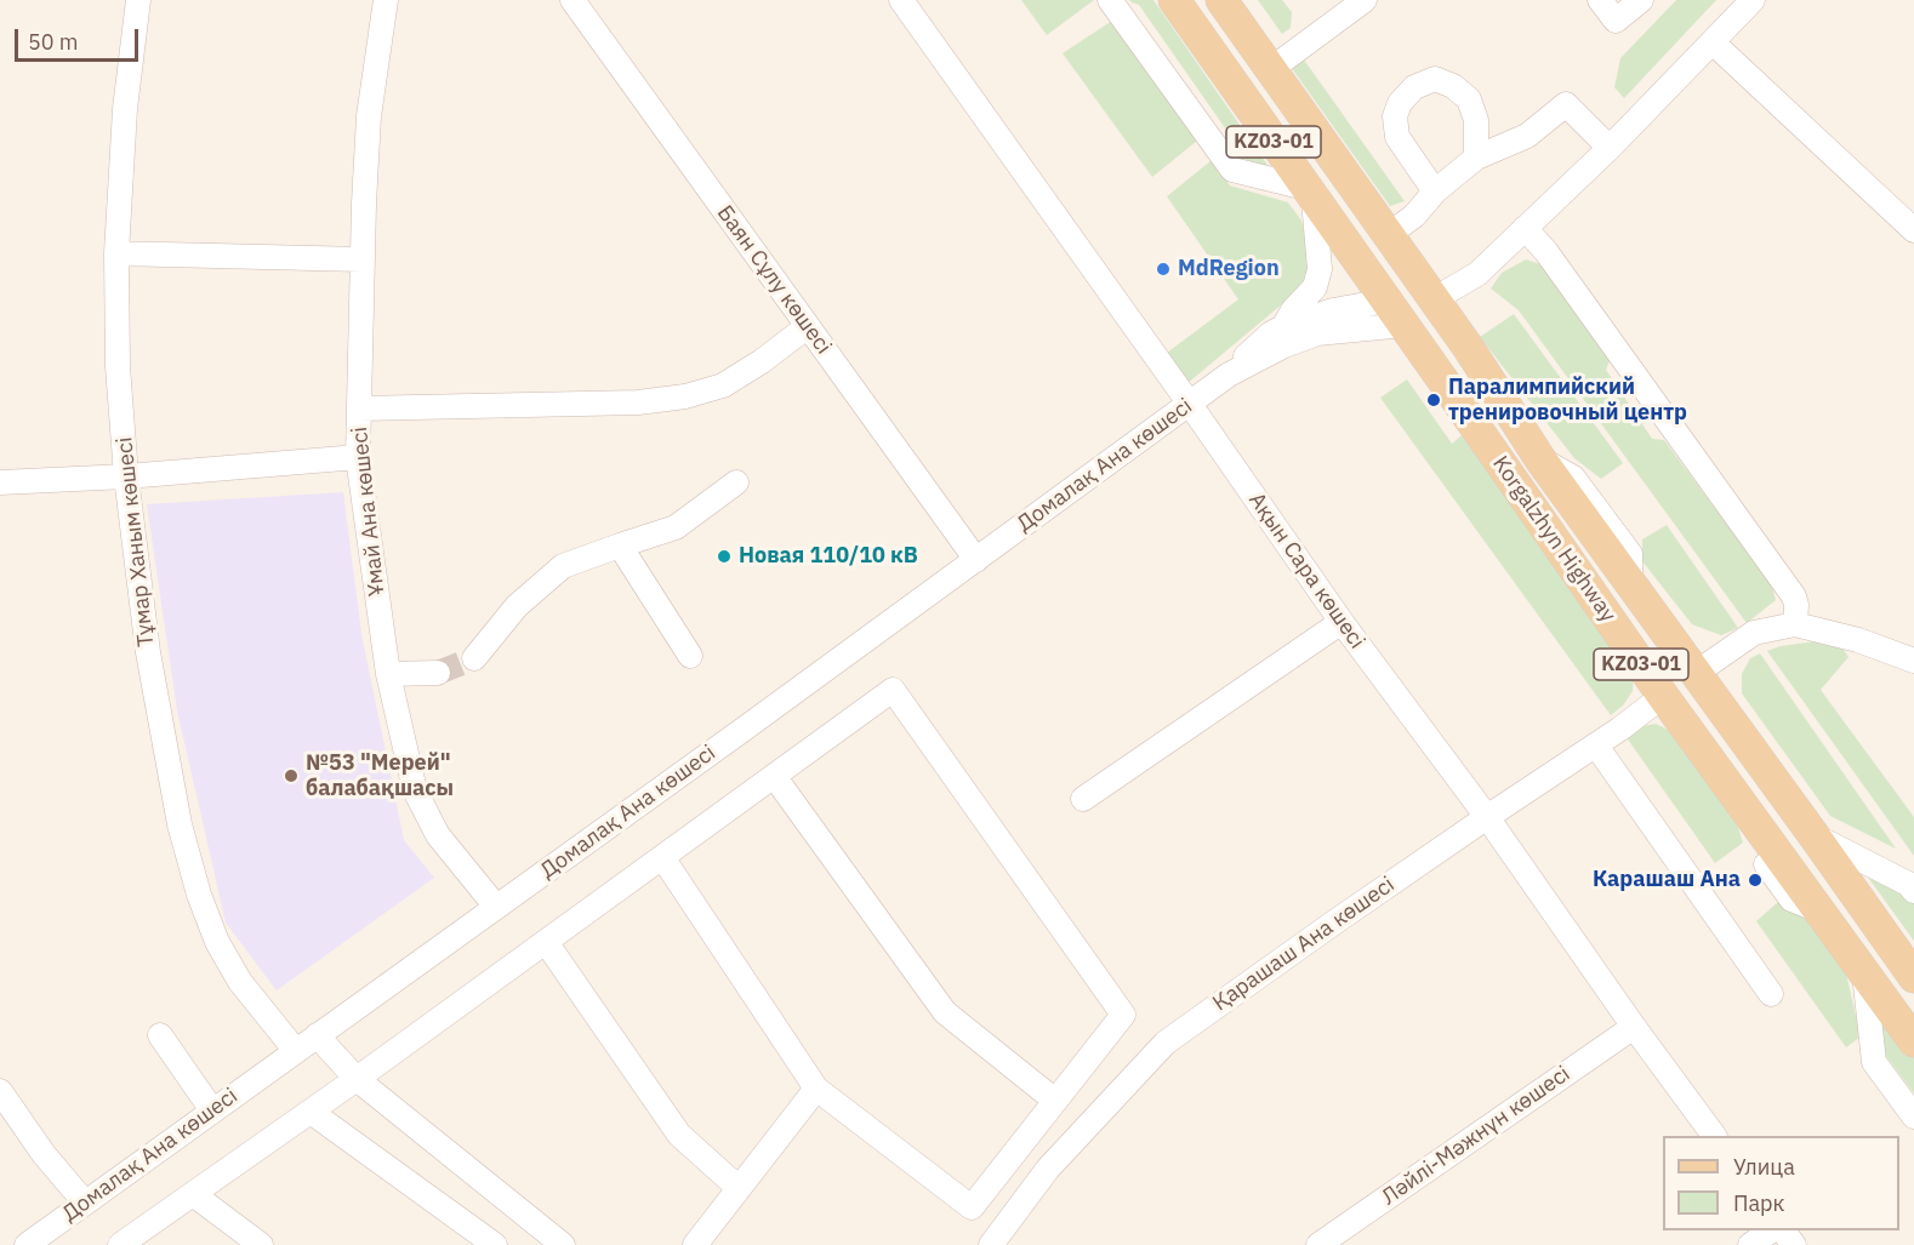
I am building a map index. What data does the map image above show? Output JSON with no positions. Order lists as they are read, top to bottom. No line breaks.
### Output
{"streets":{"main road":["KZ03-01","Korgalzhyn Highway"],"street":["Баян Сұлу көшесі","Домалақ Ана көшесі","Ұмай Ана көшесі","Тұмар Ханым көшесі","Ақын Сара көшесі","Қарашаш Ана көшесі","Ләйлі-Мәжнүн көшесі"]},"crossings":[["Баян Сұлу көшесі","Домалақ Ана көшесі"],["Домалақ Ана көшесі","Ұмай Ана көшесі"],["Домалақ Ана көшесі","Korgalzhyn Highway"],["Домалақ Ана көшесі","Тұмар Ханым көшесі"],["Домалақ Ана көшесі","Ақын Сара көшесі"],["Korgalzhyn Highway","Қарашаш Ана көшесі"],["Ақын Сара көшесі","Қарашаш Ана көшесі"],["Ақын Сара көшесі","Ләйлі-Мәжнүн көшесі"]],"places":["MdRegion","Паралимпийский тренировочный центр","Новая 110/10 кВ","№53 \"Мерей\" балабақшасы","Карашаш Ана"],"legend":["Улица","Парк"],"scale_bar":"50 m"}
